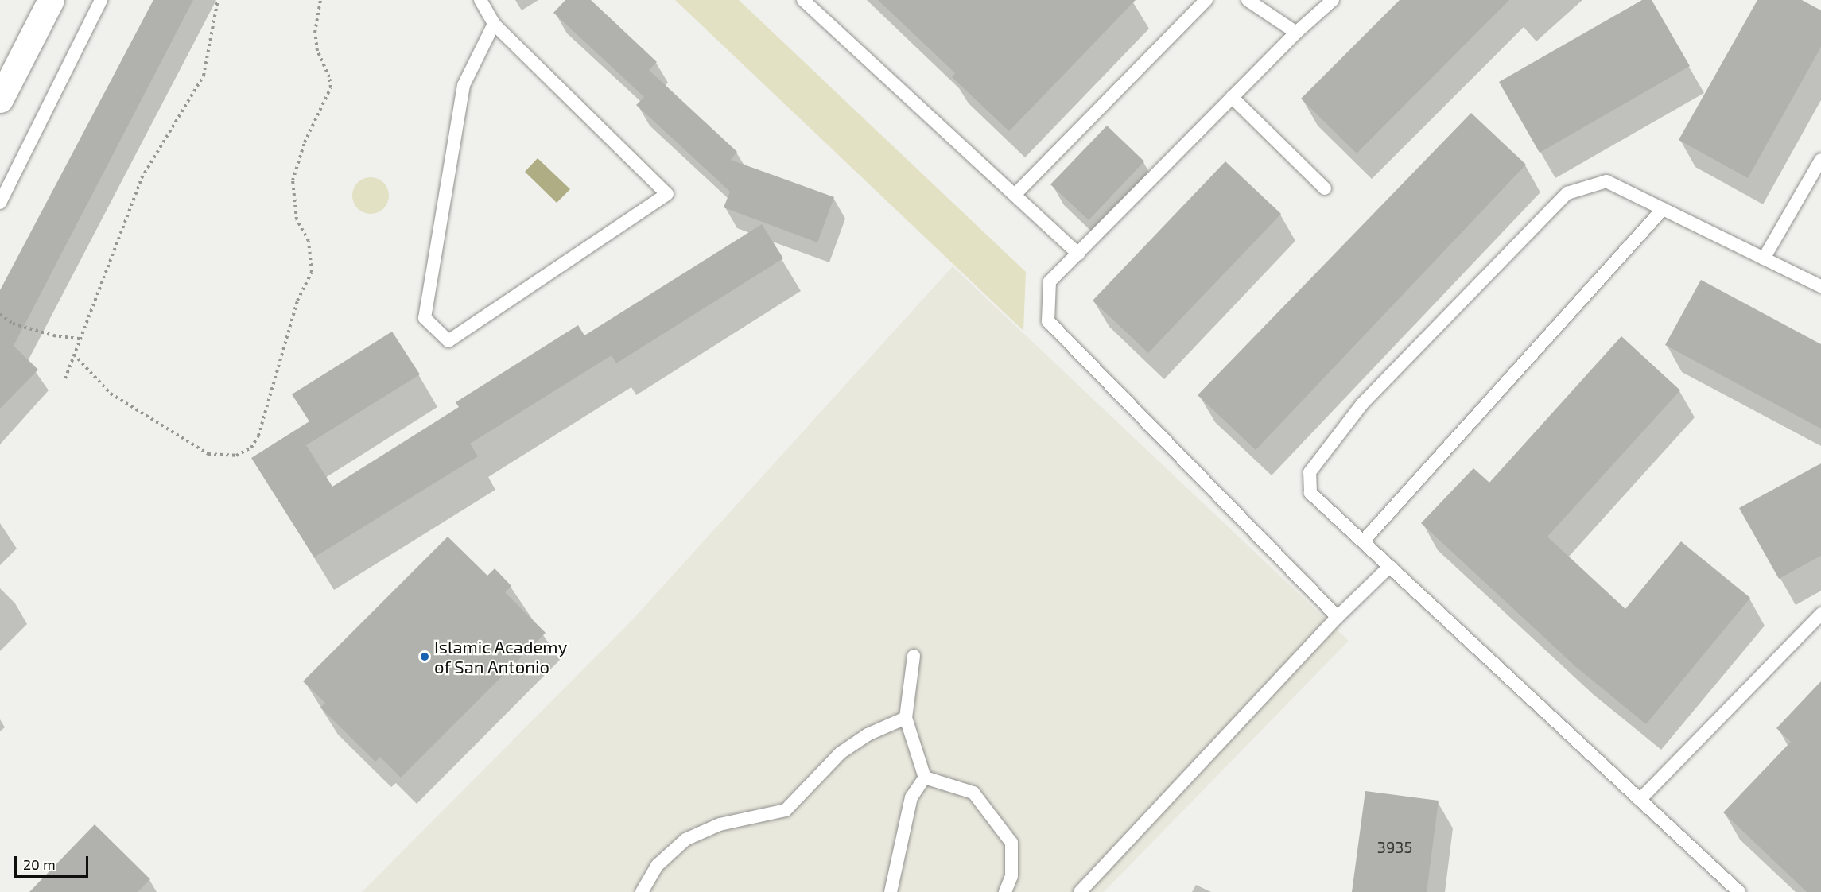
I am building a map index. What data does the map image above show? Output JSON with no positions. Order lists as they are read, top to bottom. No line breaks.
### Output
{"places":["Islamic Academy of San Antonio"],"house_numbers":["3935"],"scale_bar":"20 m"}
